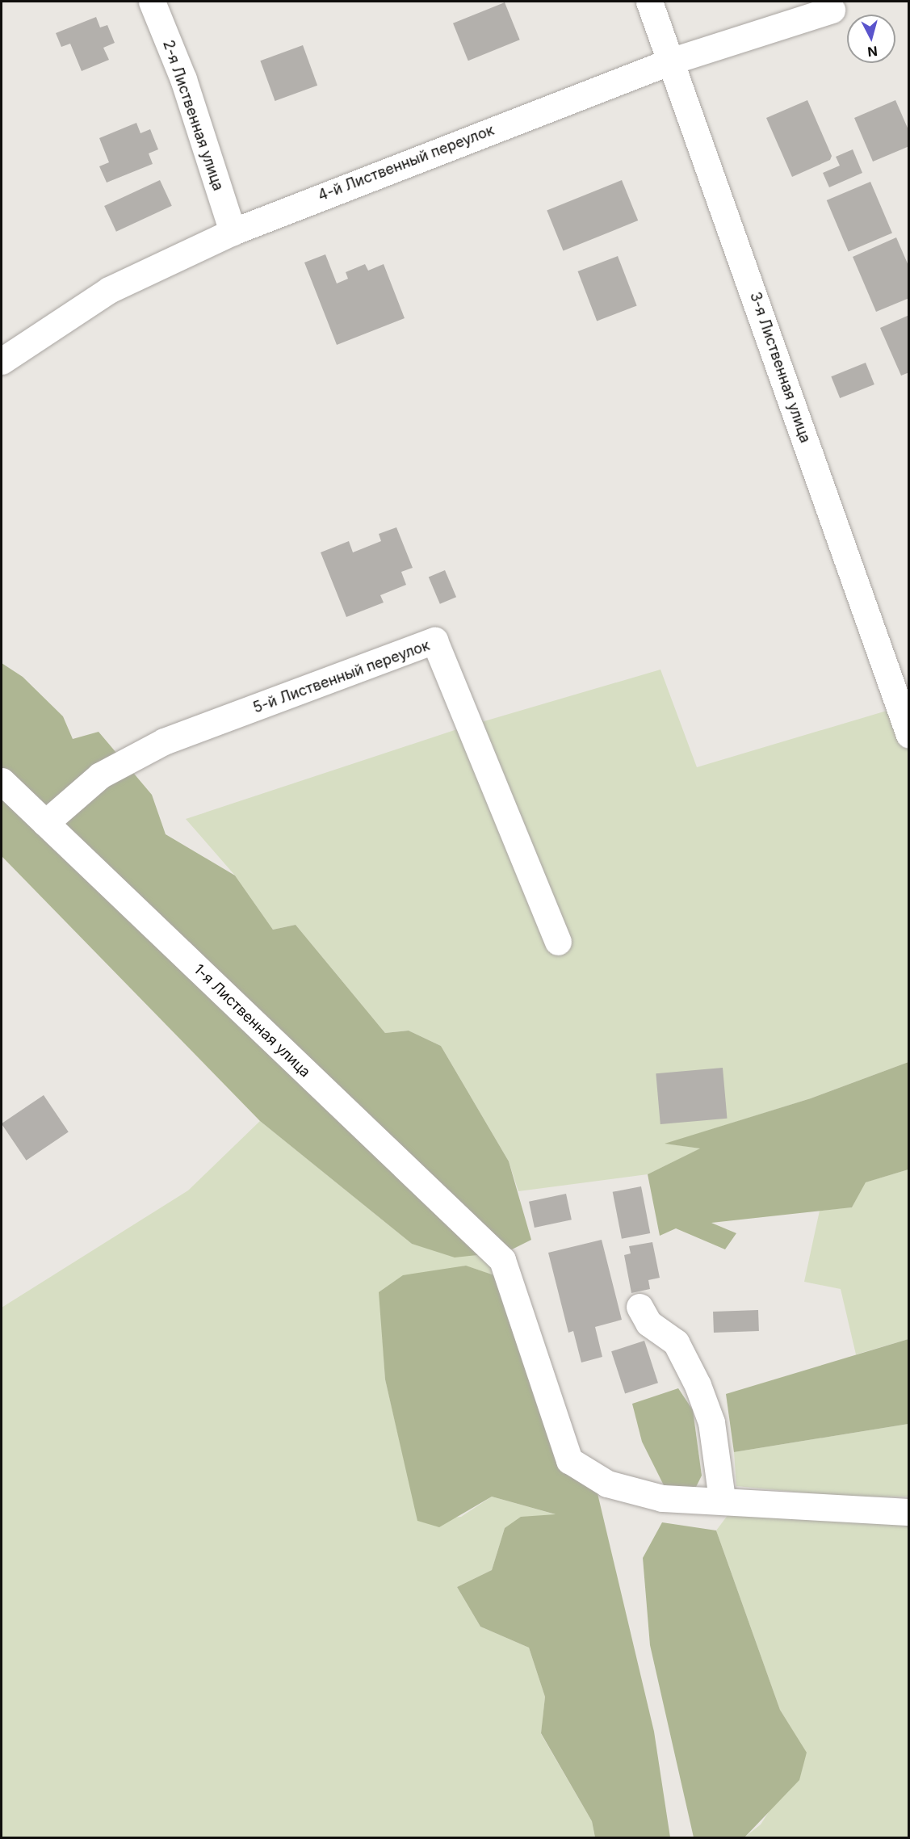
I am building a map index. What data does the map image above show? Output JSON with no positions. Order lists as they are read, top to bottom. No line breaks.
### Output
{"streets":{"street":["2-я Лиственная улица","4-й Лиственный переулок","3-я Лиственная улица","5-й Лиственный переулок","1-я Лиственная улица"]},"crossings":[["2-я Лиственная улица","4-й Лиственный переулок"],["4-й Лиственный переулок","3-я Лиственная улица"],["5-й Лиственный переулок","1-я Лиственная улица"]],"north":"bottom"}
